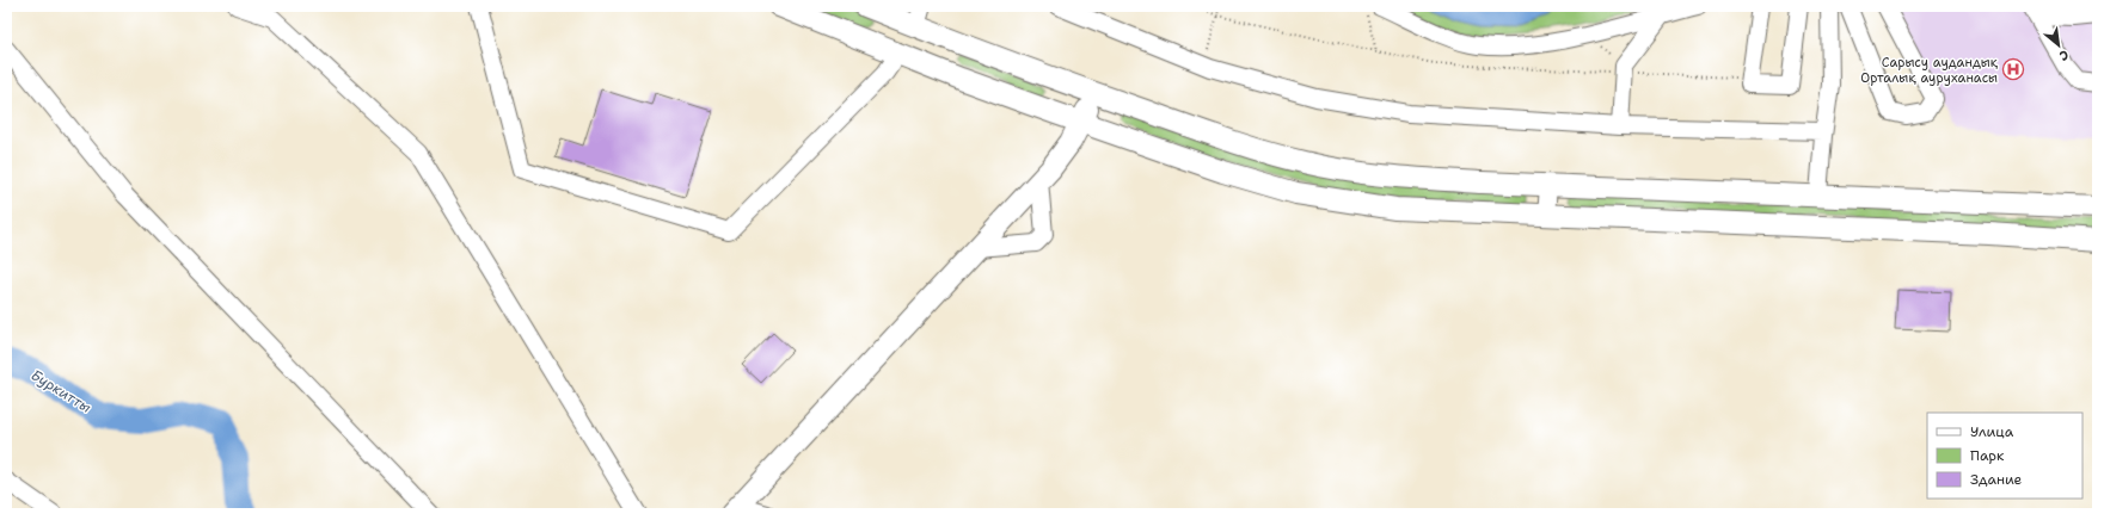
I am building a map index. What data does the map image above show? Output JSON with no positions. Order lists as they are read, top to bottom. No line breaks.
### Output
{"water":["Буркитты"],"places":{"hospital":["Сарысу аудандық Орталық ауруханасы"]},"legend":["Улица","Парк","Здание"],"north":"bottom right"}
